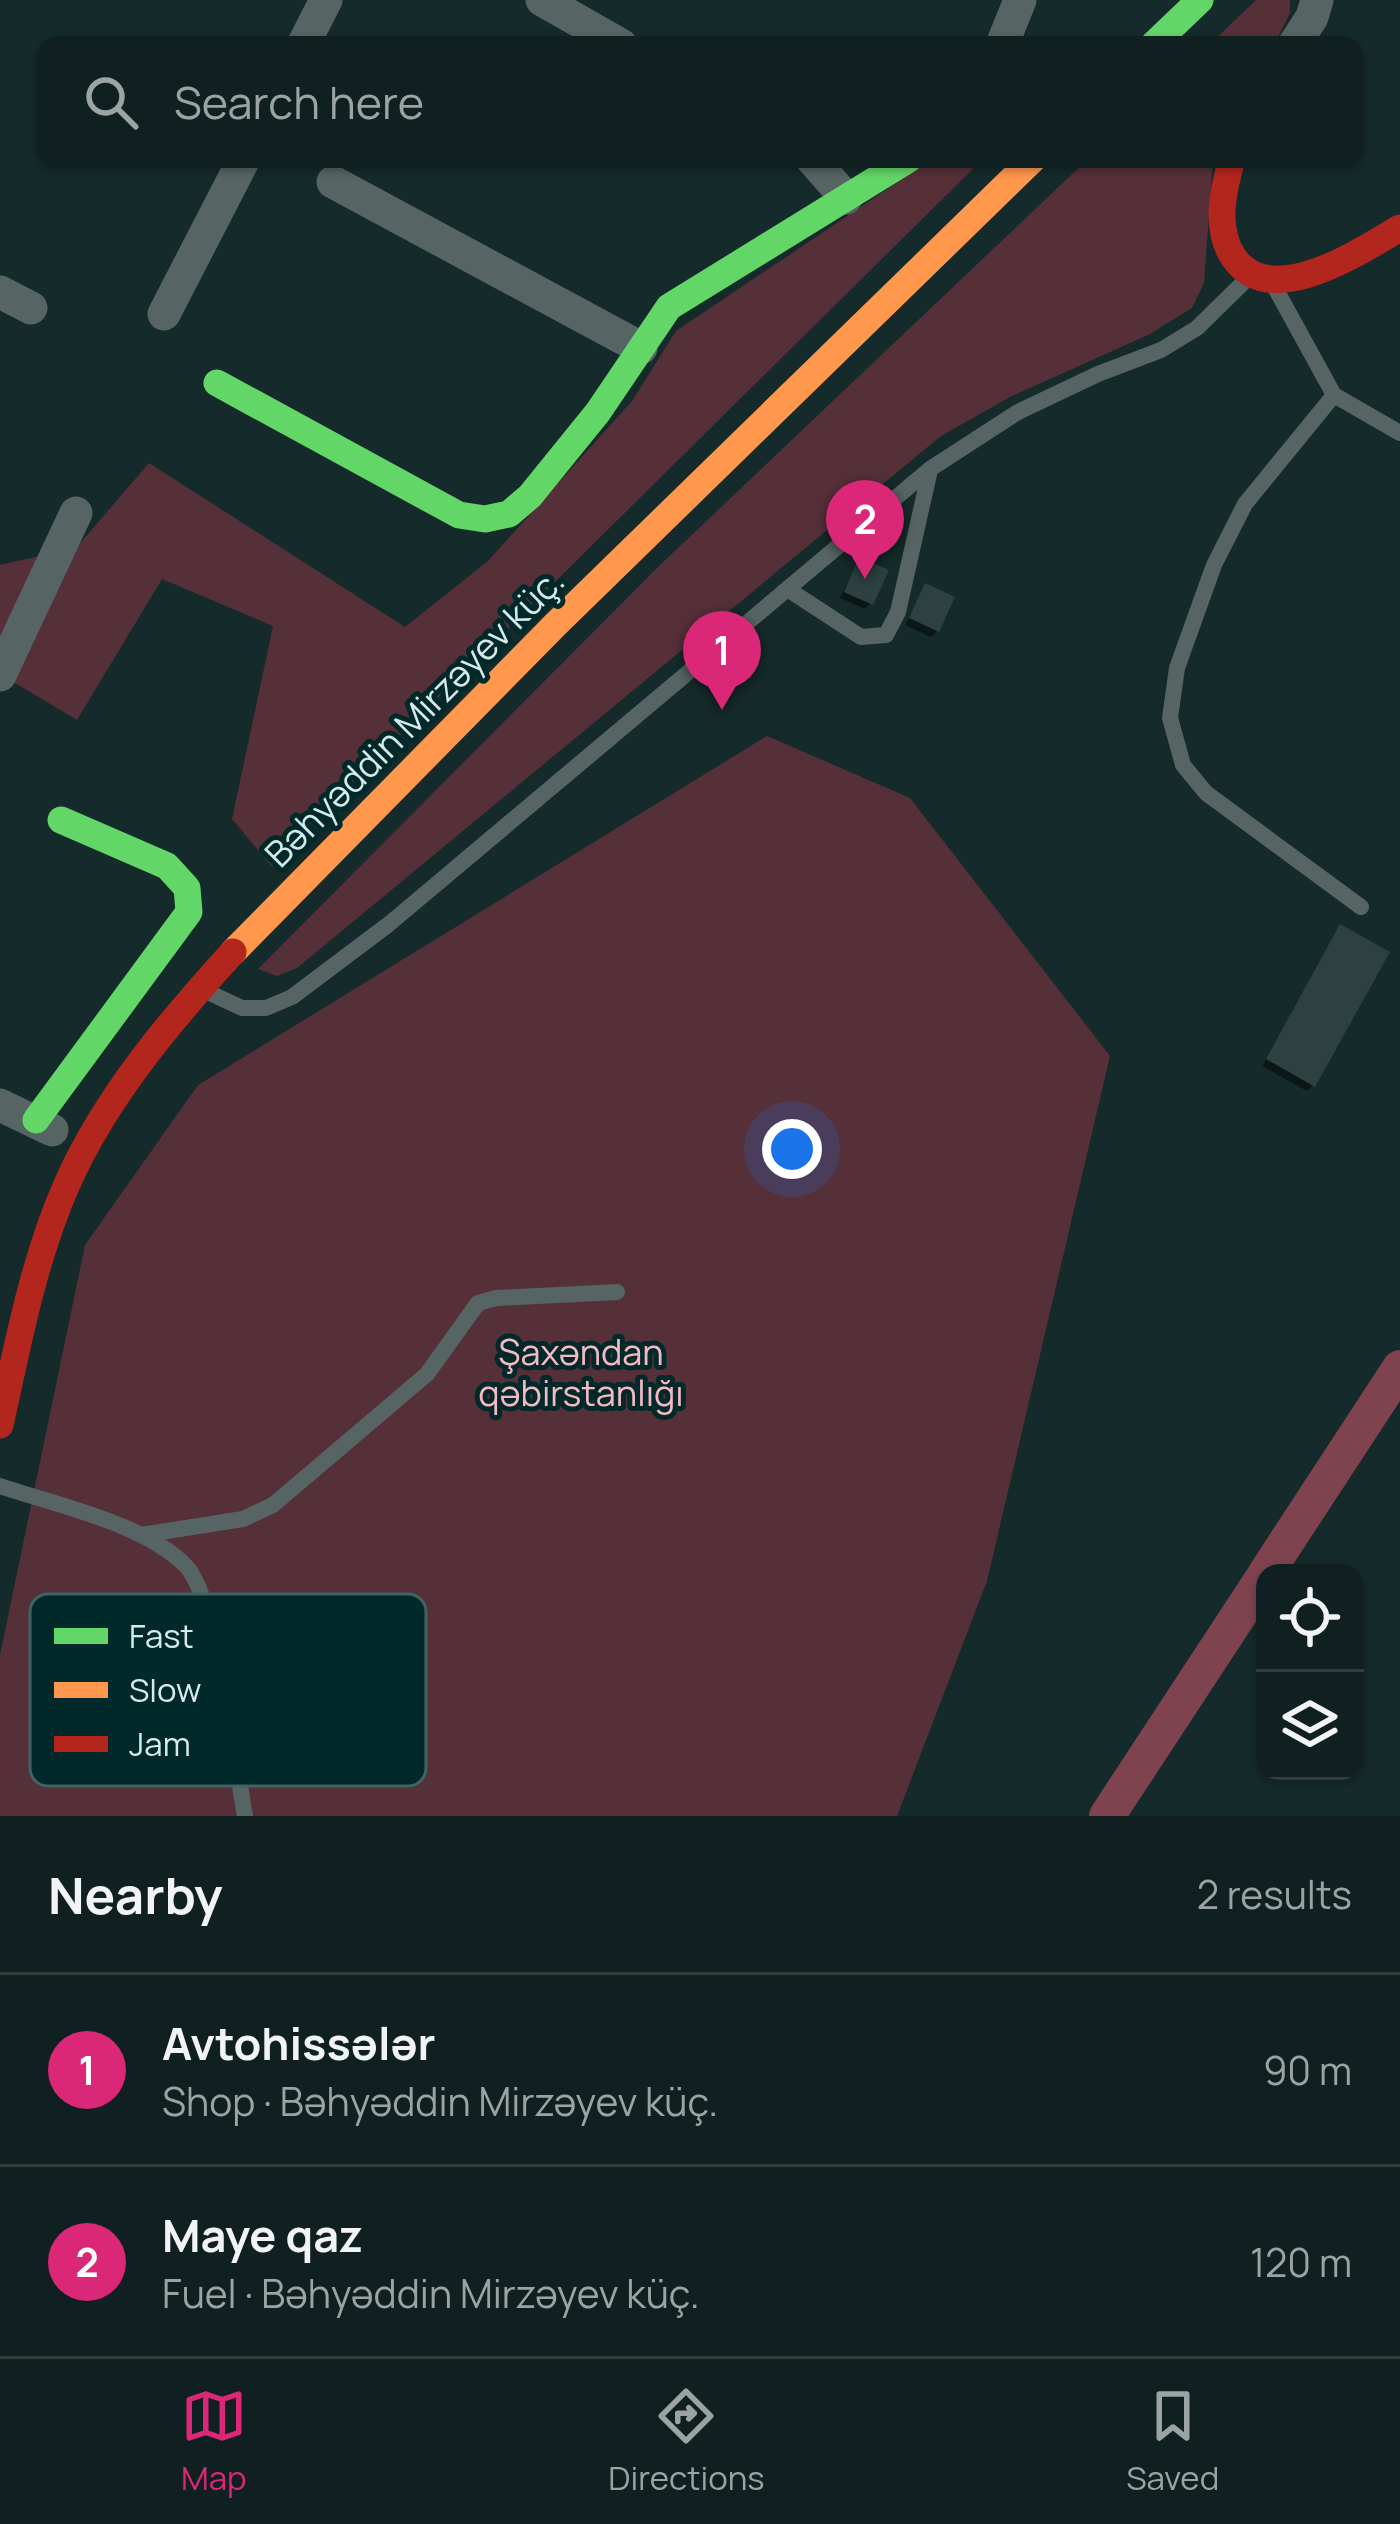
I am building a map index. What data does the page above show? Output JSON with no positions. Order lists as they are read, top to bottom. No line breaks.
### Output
{"streets":{"main road":["Bəhyəddin Mirzəyev küç."]},"parks":["Şaxəndan qəbirstanlığı"],"legend":["Fast","Slow","Jam"],"page":{"search":"Search here","pins":["2","1"],"heading":["Nearby","2 results"],"list":[{"mark":"1","name":"Avtohissələr","note":"Shop · Bəhyəddin Mirzəyev küç.","value":"90 m"},{"mark":"2","name":"Maye qaz","note":"Fuel · Bəhyəddin Mirzəyev küç.","value":"120 m"}],"nav":["Map","Directions","Saved"]}}
